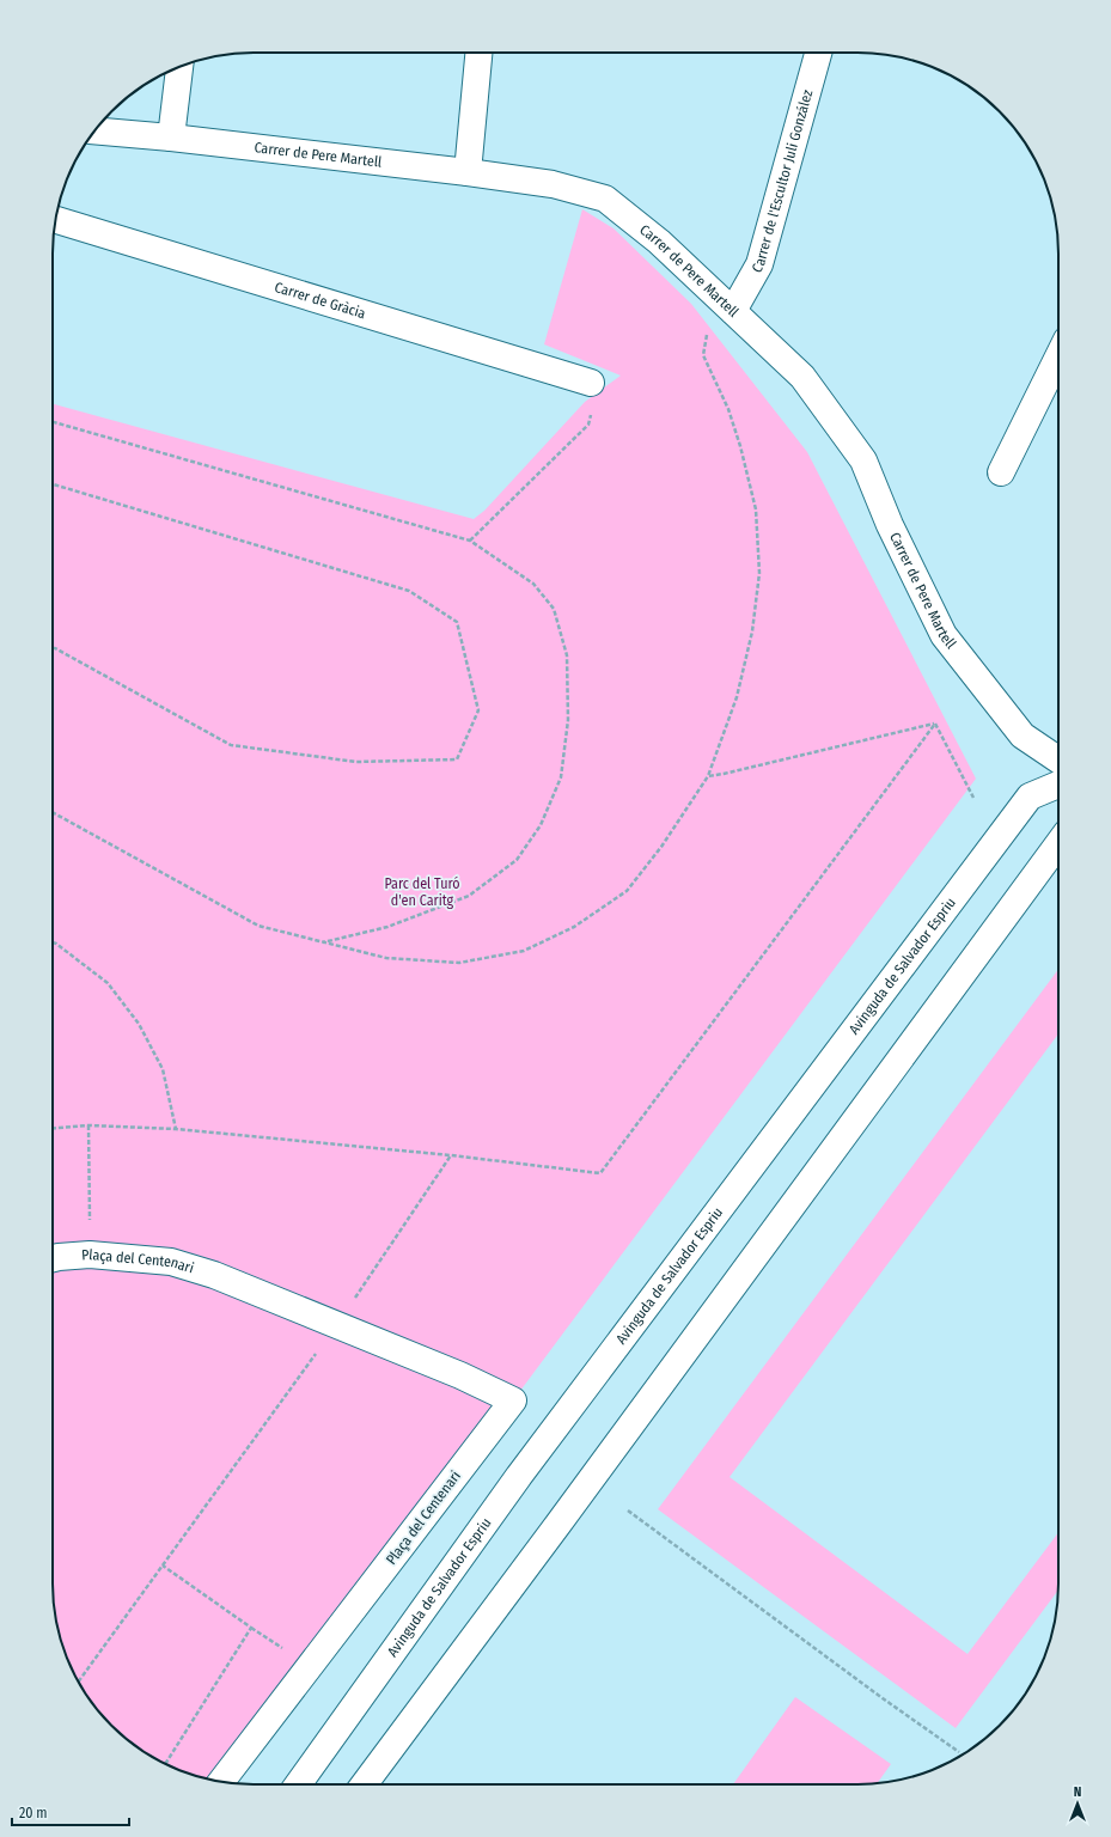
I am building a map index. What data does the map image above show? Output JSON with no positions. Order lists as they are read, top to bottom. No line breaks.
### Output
{"streets":{"street":["Carrer de Pere Martell","Carrer de l'Escultor Juli González","Carrer de Gràcia","Avinguda de Salvador Espriu","Plaça del Centenari"]},"crossings":[["Carrer de Pere Martell","Carrer de l'Escultor Juli González"]],"parks":["Parc del Turó d'en Caritg"],"scale_bar":"20 m","north":"top"}
